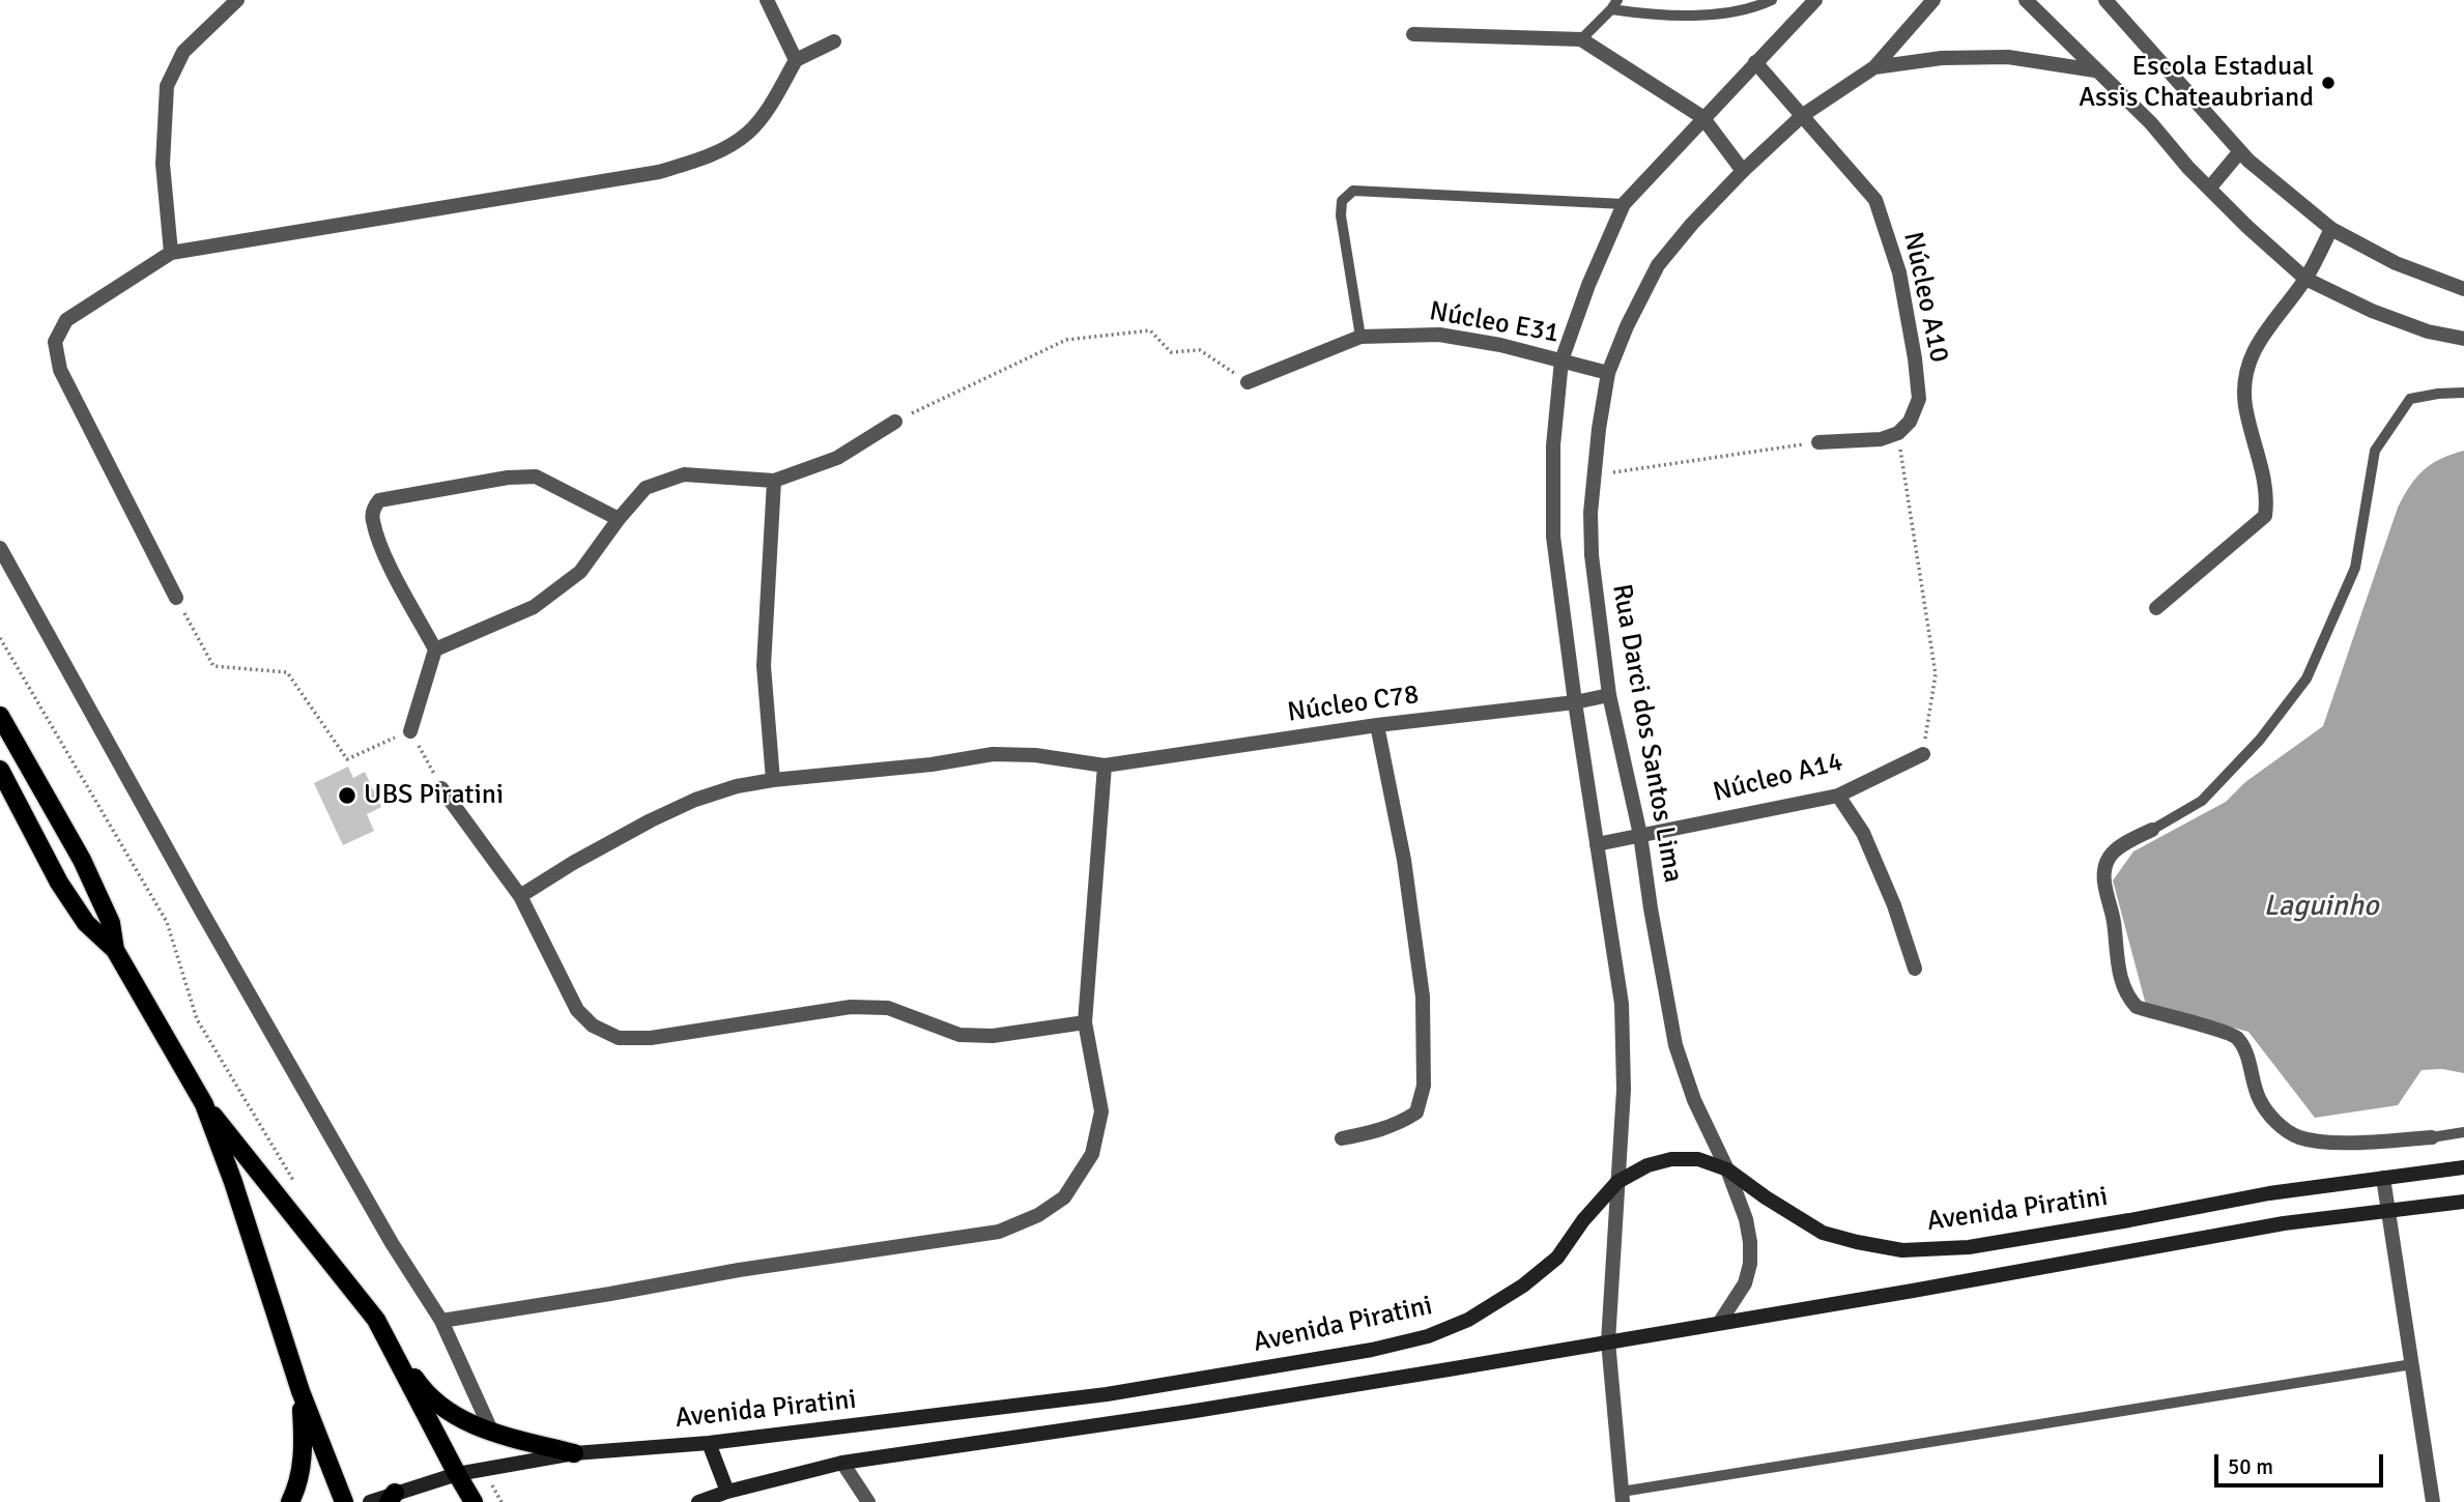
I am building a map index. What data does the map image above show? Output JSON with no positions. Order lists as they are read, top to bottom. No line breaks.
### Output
{"streets":{"main road":["Avenida Piratini"],"street":["Núcleo A10","Núcleo E31","Núcleo C78","Rua Darci dos Santos Lima","Núcleo A14"]},"crossings":[["Núcleo A10","Rua Darci dos Santos Lima"],["Núcleo E31","Rua Darci dos Santos Lima"],["Núcleo C78","Rua Darci dos Santos Lima"],["Rua Darci dos Santos Lima","Núcleo A14"],["Rua Darci dos Santos Lima","Avenida Piratini"]],"water":["Laguinho"],"places":["Escola Estadual Assis Chateaubriand","UBS Piratini"],"scale_bar":"50 m"}
